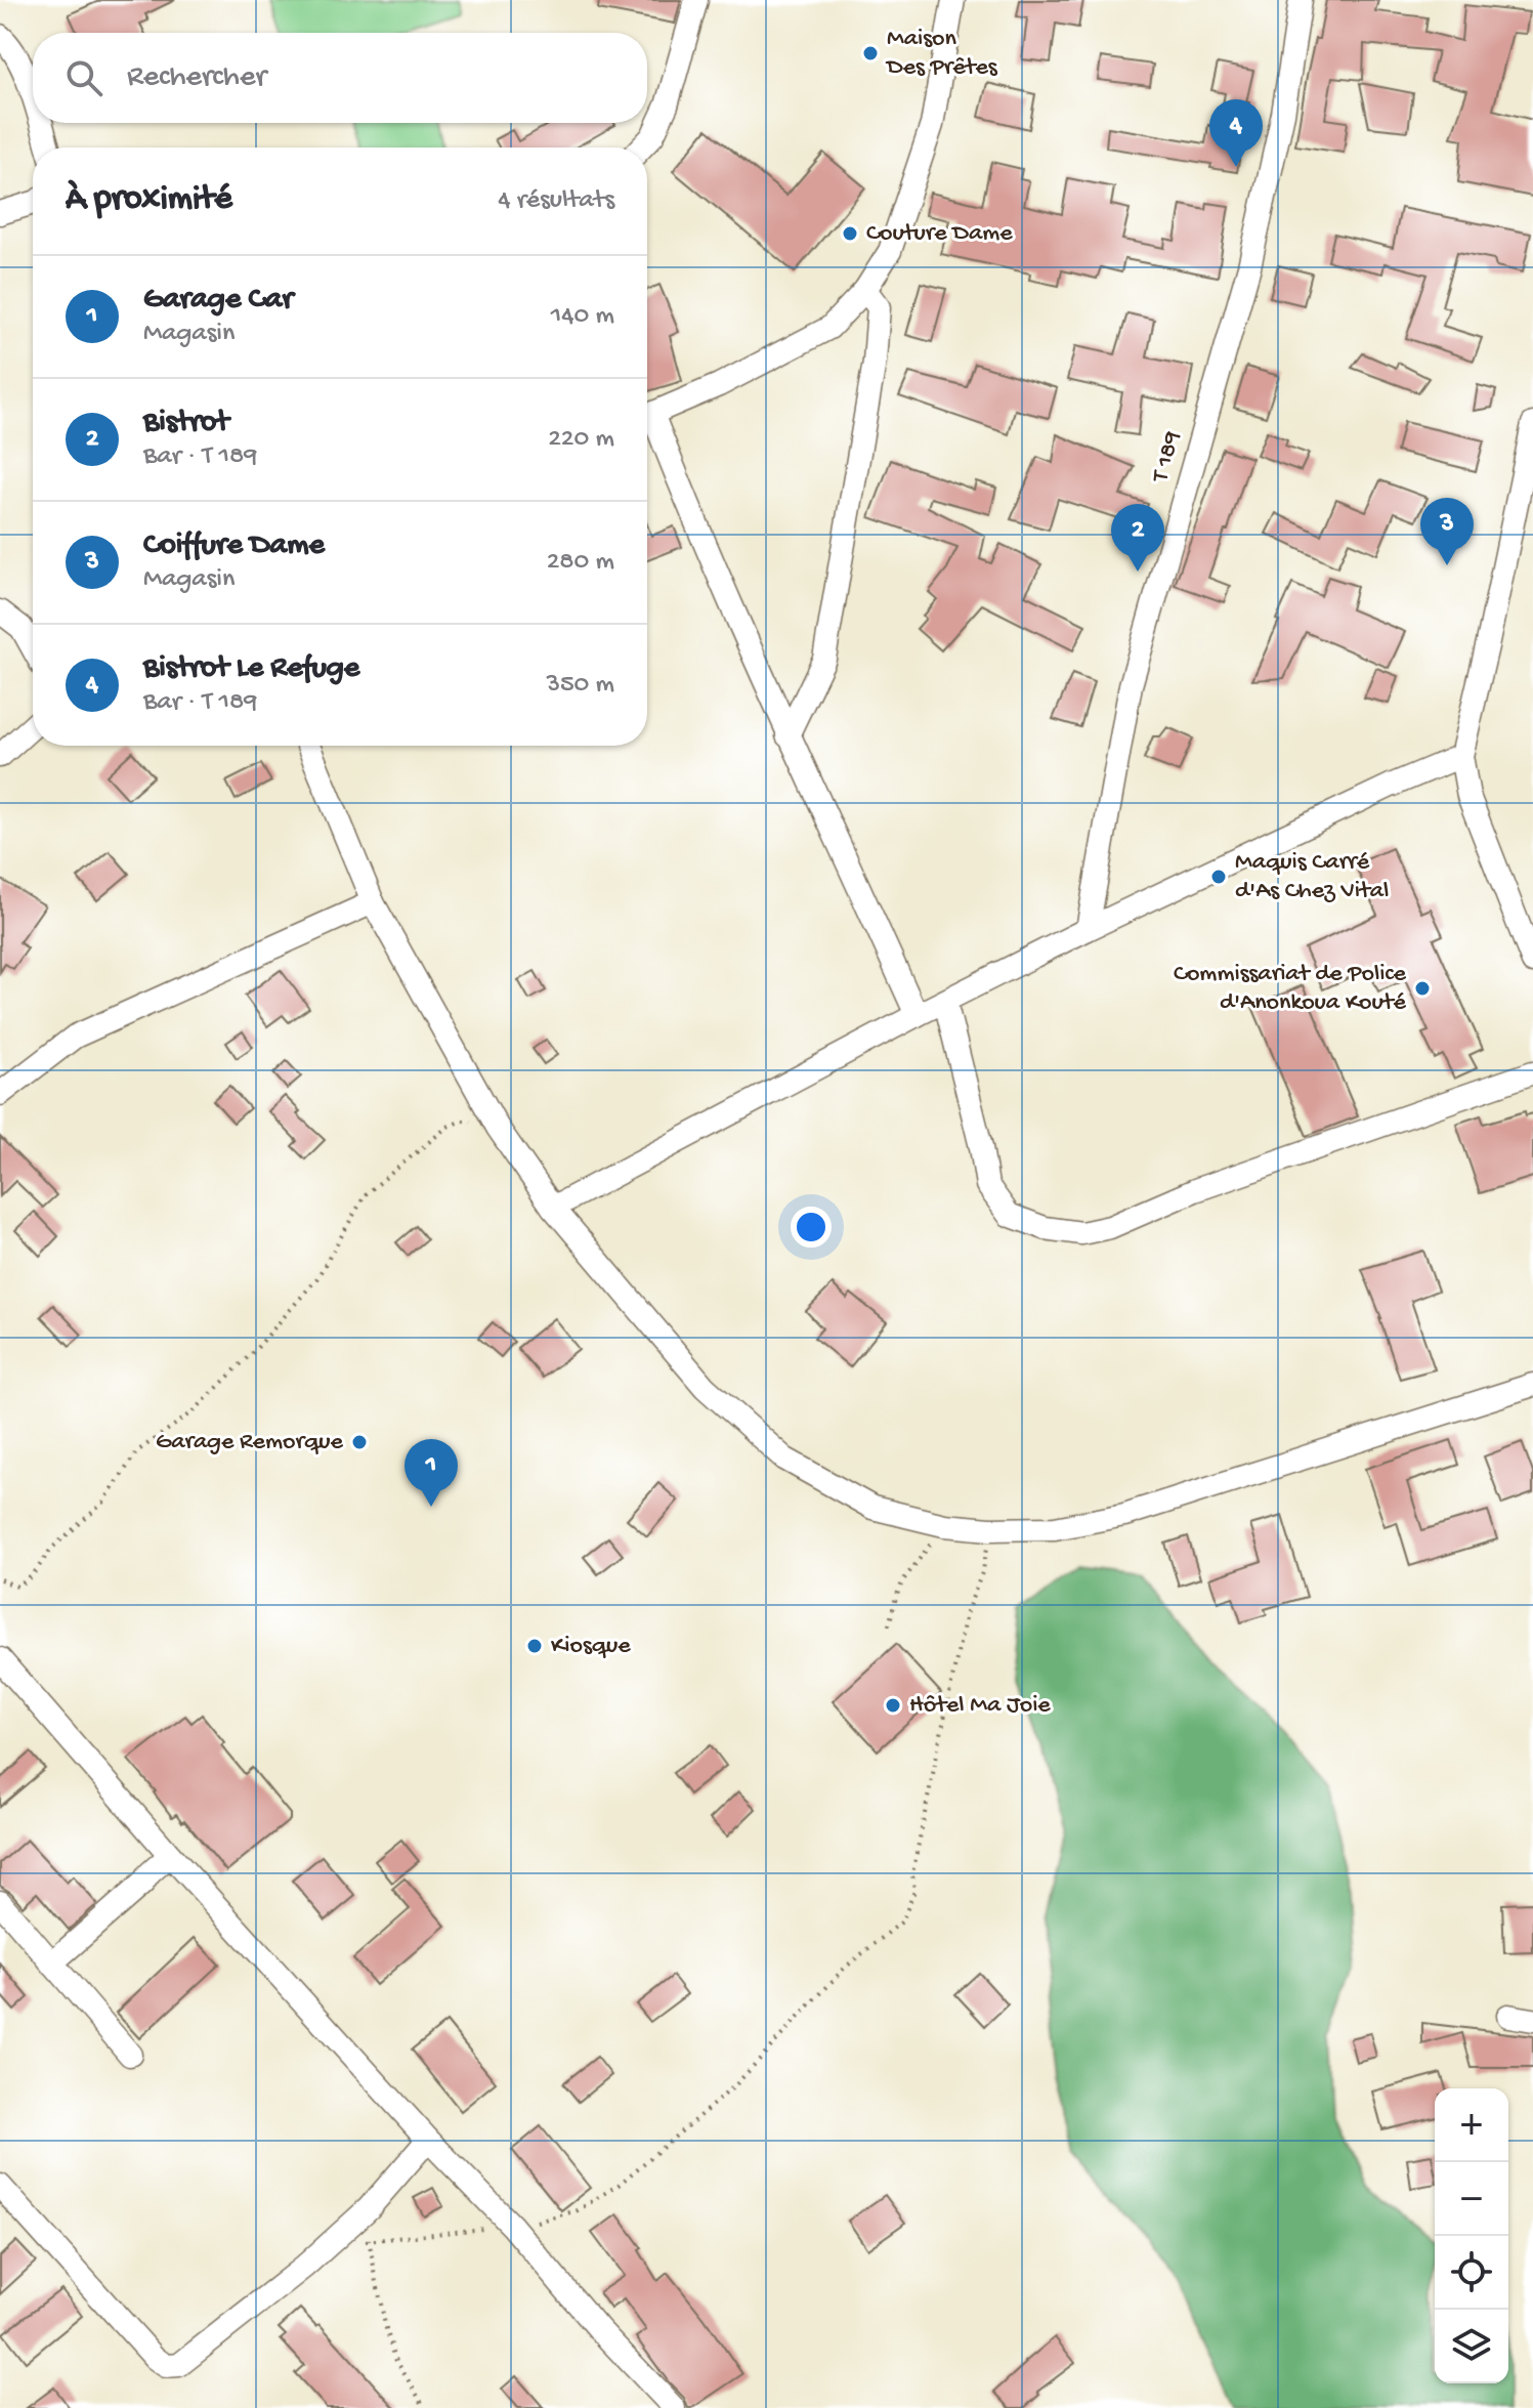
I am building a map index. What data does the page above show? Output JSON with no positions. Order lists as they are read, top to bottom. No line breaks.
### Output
{"streets":{"street":["T 189"]},"places":["Maison Des Prêtes","Couture Dame","Maquis Carré d'As Chez Vital","Commissariat de Police d'Anonkoua Kouté","Garage Remorque","Kiosque","Hôtel Ma Joie"],"page":{"search":"Rechercher","pins":["4","3","2","1"],"heading":["À proximité","4 résultats"],"list":[{"mark":"1","name":"Garage Car","note":"Magasin","value":"140 m"},{"mark":"2","name":"Bistrot","note":"Bar · T 189","value":"220 m"},{"mark":"3","name":"Coiffure Dame","note":"Magasin","value":"280 m"},{"mark":"4","name":"Bistrot Le Refuge","note":"Bar · T 189","value":"350 m"}],"map_buttons":["+","−"]}}
